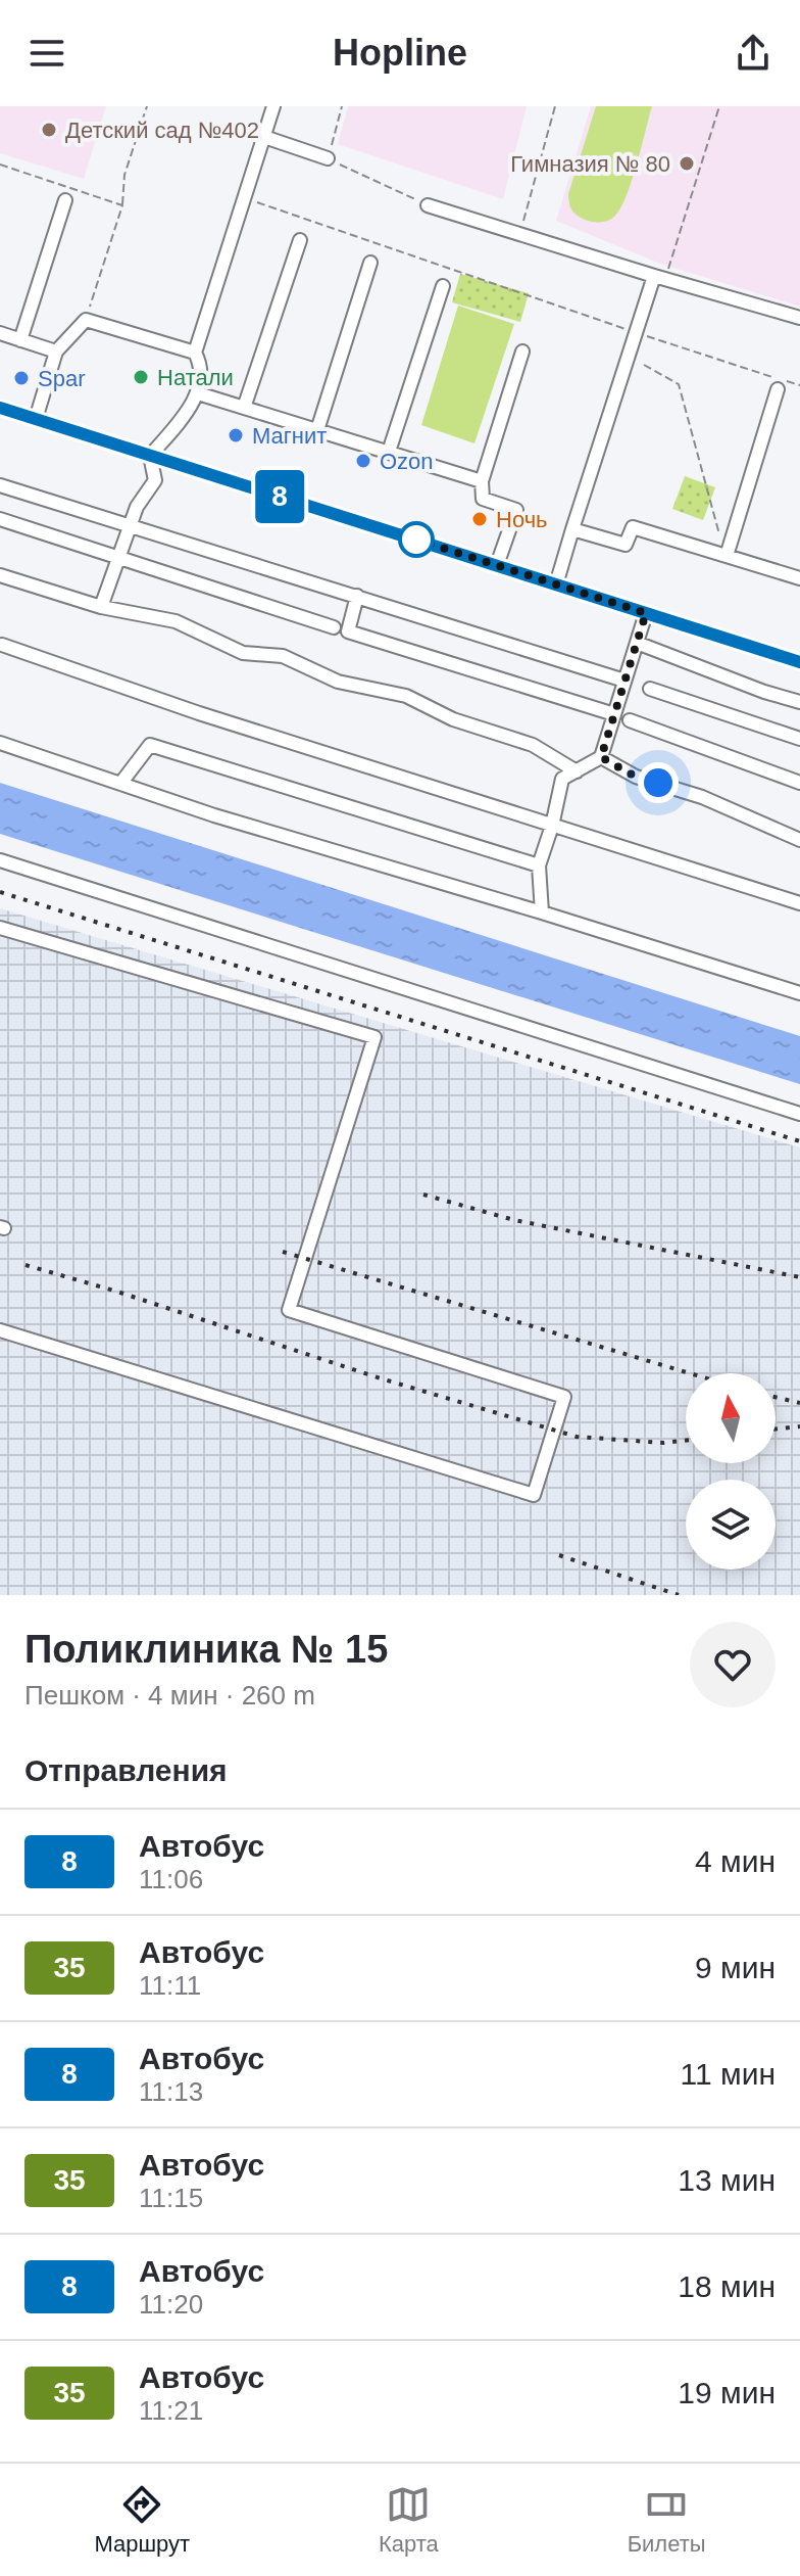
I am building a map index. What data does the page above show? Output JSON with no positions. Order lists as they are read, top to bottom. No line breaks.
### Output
{"places":["Детский сад №402","Гимназия № 80","Натали","Spar","Магнит","Ozon","Ночь"],"lines":["bus line 8"],"north":"top","page":{"header":"Hopline","on_map":"8","heading":[["Поликлиника № 15","Пешком · 4 мин · 260 m"],"Отправления"],"list":[{"mark":"8","name":"Автобус","note":"11:06","value":"4 мин"},{"mark":"35","name":"Автобус","note":"11:11","value":"9 мин"},{"mark":"8","name":"Автобус","note":"11:13","value":"11 мин"},{"mark":"35","name":"Автобус","note":"11:15","value":"13 мин"},{"mark":"8","name":"Автобус","note":"11:20","value":"18 мин"},{"mark":"35","name":"Автобус","note":"11:21","value":"19 мин"}],"tabs":["Маршрут","Карта","Билеты"]}}
